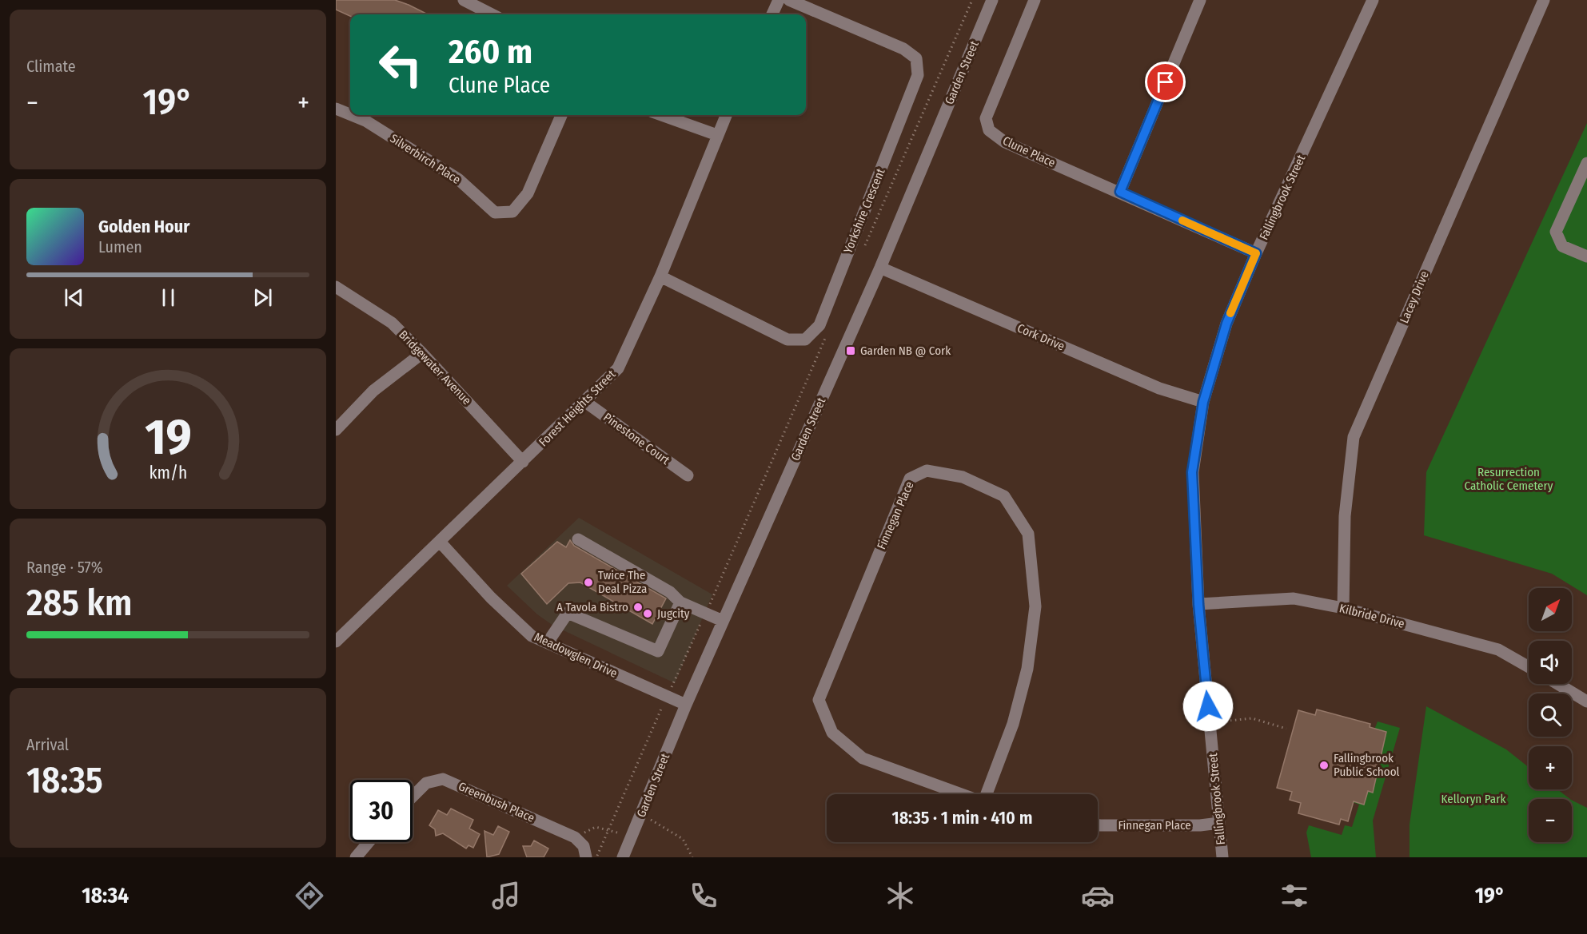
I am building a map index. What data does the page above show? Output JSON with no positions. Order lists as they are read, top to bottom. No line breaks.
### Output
{"streets":{"street":["Garden Street","Clune Place","Silverbirch Place","Fallingbrook Street","Yorkshire Crescent","Lacey Drive","Cork Drive","Bridgewater Avenue","Forest Heights Street","Pinestone Court","Finnegan Place","Kilbride Drive","Meadowglen Drive","Greenbush Place"]},"crossings":[["Garden Street","Cork Drive"],["Garden Street","Meadowglen Drive"],["Clune Place","Fallingbrook Street"],["Fallingbrook Street","Cork Drive"],["Fallingbrook Street","Finnegan Place"],["Fallingbrook Street","Kilbride Drive"],["Yorkshire Crescent","Forest Heights Street"],["Lacey Drive","Kilbride Drive"],["Bridgewater Avenue","Forest Heights Street"],["Forest Heights Street","Pinestone Court"],["Forest Heights Street","Meadowglen Drive"]],"parks":["Resurrection Catholic Cemetery","Kelloryn Park"],"places":{"transit":["Garden NB @ Cork"],"other":["Twice The Deal Pizza","A Tavola Bistro","Jugcity","Fallingbrook Public School"]},"north":"top right","page":{"tile":["Climate",["Range · 57%","285 km"],["Arrival","18:35"]],"turn":["260 m","Clune Place"],"heat":["−","19°","+"],"song":["Golden Hour","Lumen"],"map_buttons":["+","−"],"limit":"30","trip":"18:35 · 1 min · 410 m","tabs":["18:34","19°"],"gauge":["19","km/h"]}}
